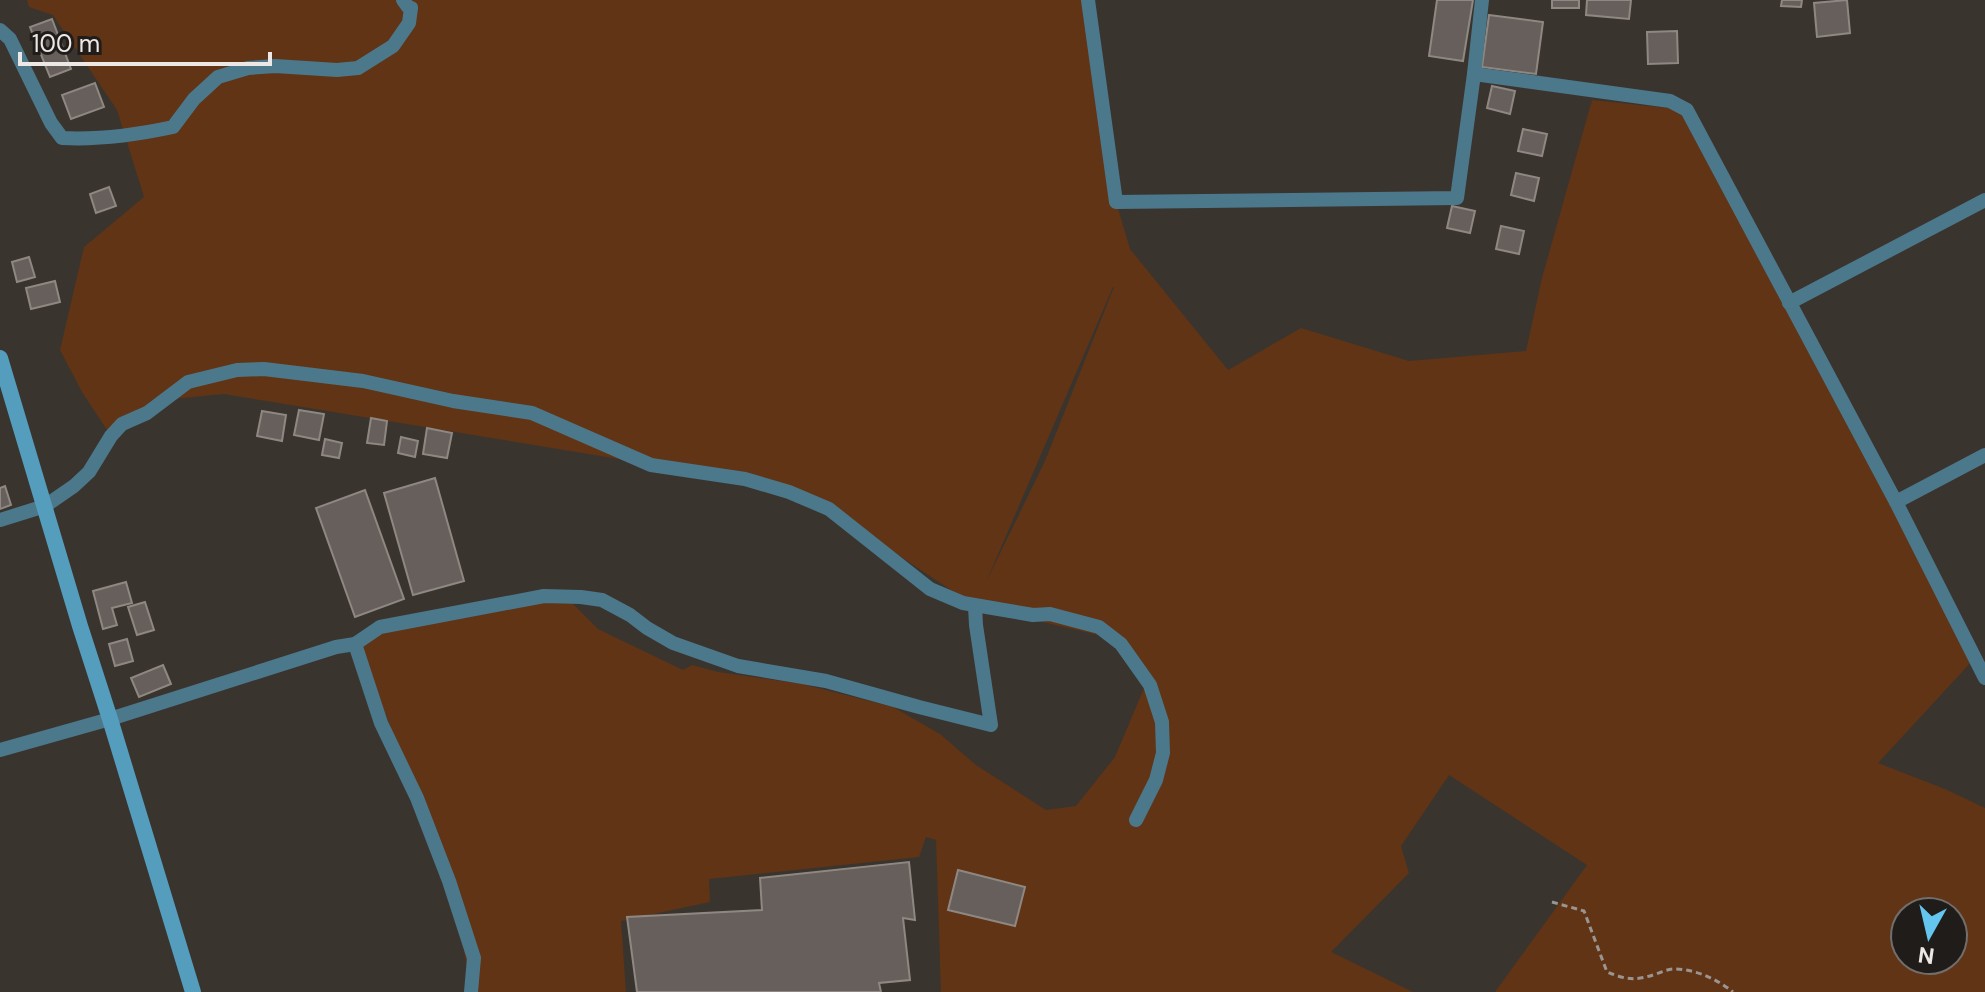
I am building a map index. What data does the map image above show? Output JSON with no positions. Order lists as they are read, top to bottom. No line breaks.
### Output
{"scale_bar":"100 m","north":"bottom"}
